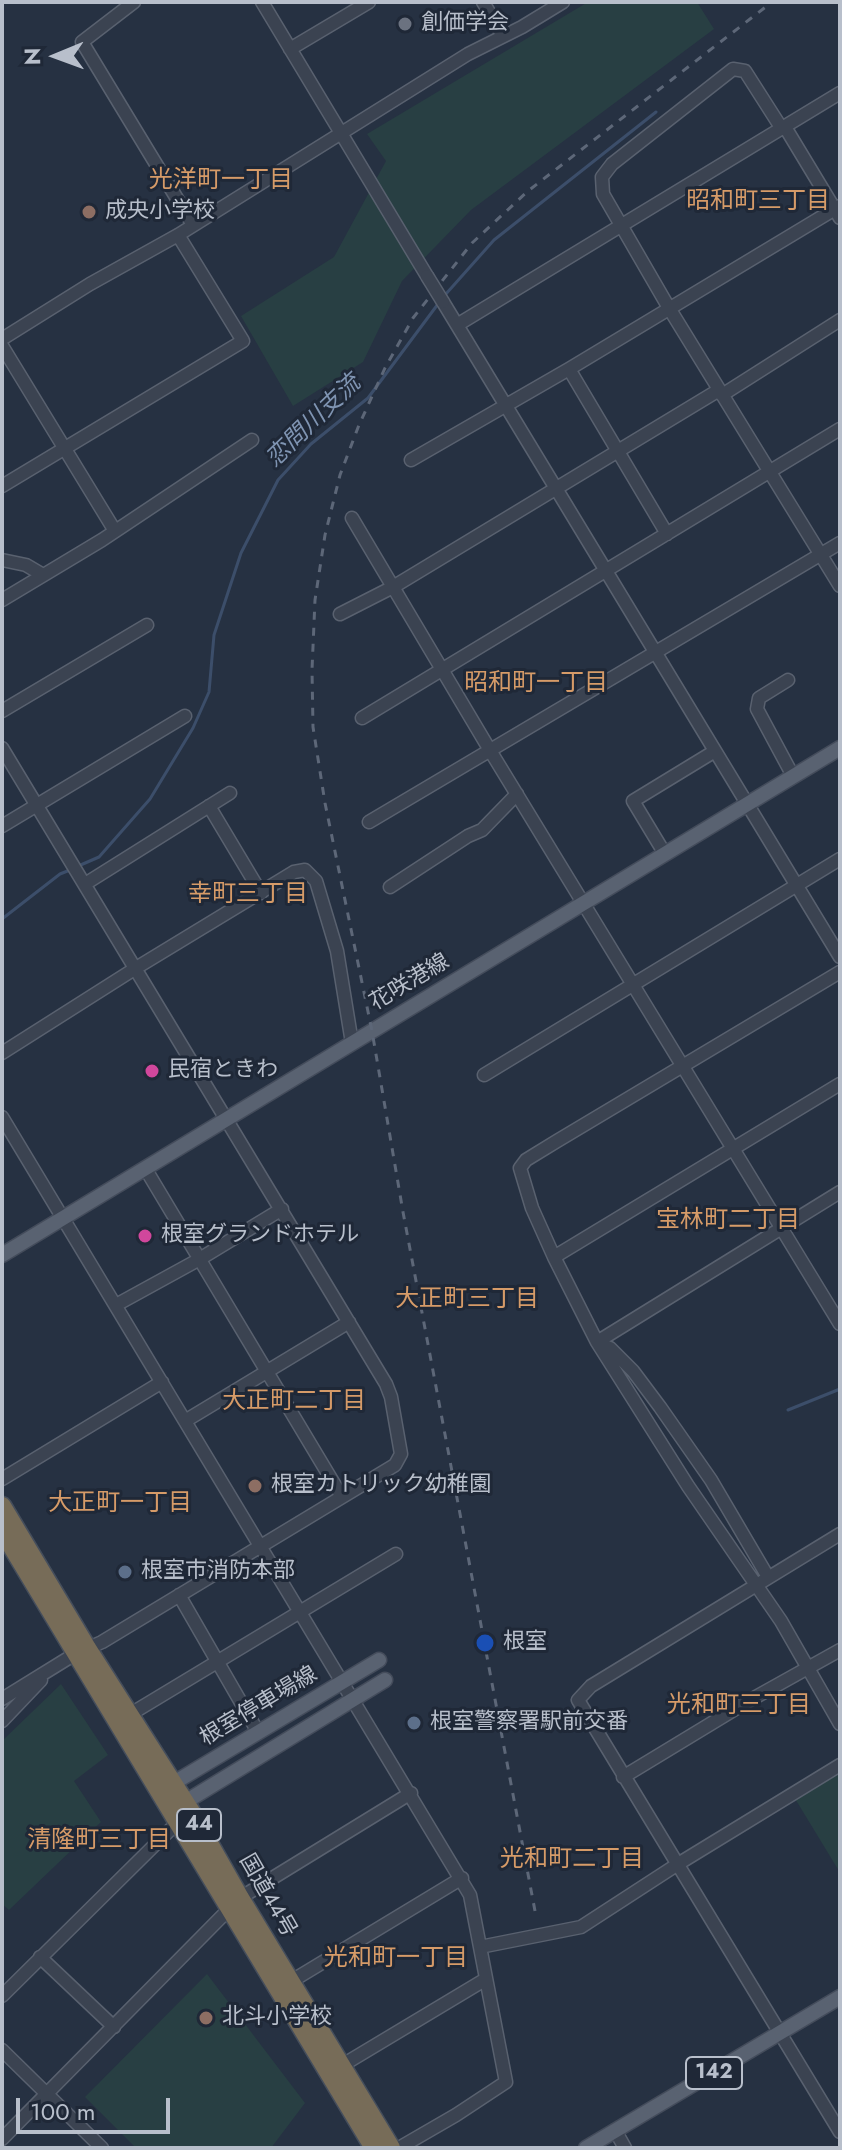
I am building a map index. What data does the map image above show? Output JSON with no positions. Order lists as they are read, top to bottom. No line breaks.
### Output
{"streets":{"highway":["44","国道44号"],"main road":["花咲港線","根室停車場線","142"]},"crossings":[["根室停車場線","国道44号"]],"districts":["光洋町一丁目","昭和町三丁目","昭和町一丁目","幸町三丁目","宝林町二丁目","大正町三丁目","大正町二丁目","大正町一丁目","光和町三丁目","清隆町三丁目","光和町二丁目","光和町一丁目"],"water":["恋問川支流"],"places":["創価学会","成央小学校","民宿ときわ","根室グランドホテル","根室カトリック幼稚園","根室市消防本部","根室","根室警察署駅前交番","北斗小学校"],"scale_bar":"100 m","north":"left"}
